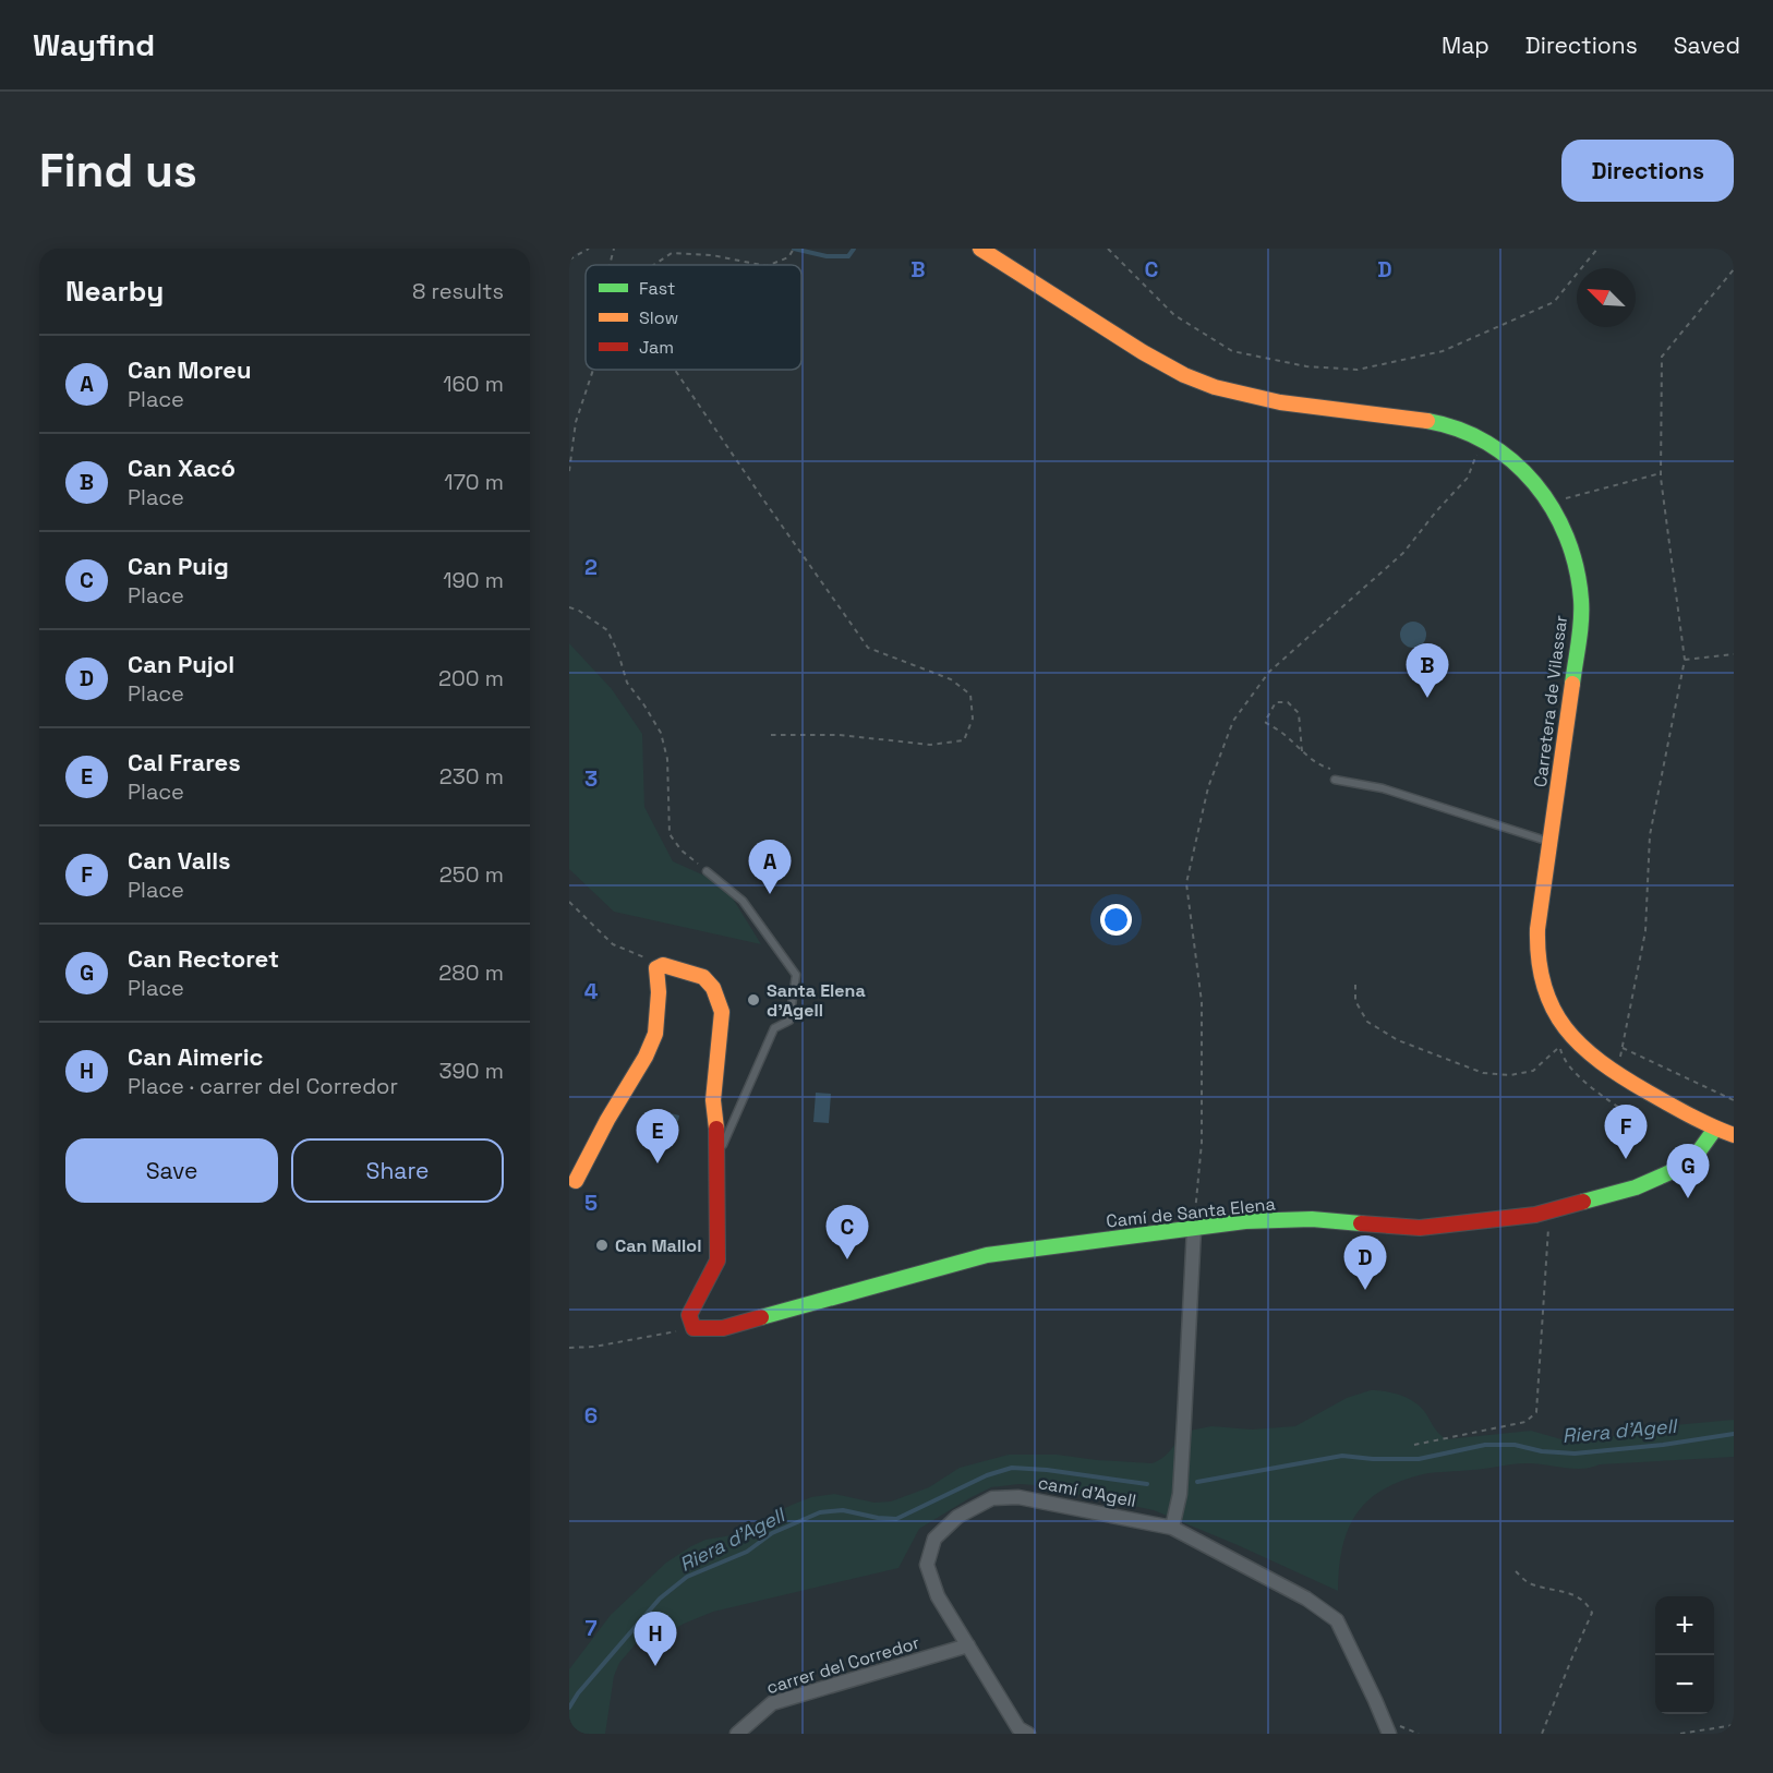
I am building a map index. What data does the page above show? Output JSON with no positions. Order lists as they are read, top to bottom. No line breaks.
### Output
{"streets":{"street":["Carretera de Vilassar","Camí de Santa Elena","camí d'Agell","carrer del Corredor"]},"crossings":[["Carretera de Vilassar","Camí de Santa Elena"],["camí d'Agell","carrer del Corredor"]],"water":["Riera d'Agell"],"places":["Santa Elena d'Agell","Can Mallol"],"legend":["Fast","Slow","Jam"],"north":"top left","page":{"header":"Wayfind","nav":["Map","Directions","Saved"],"buttons":["Directions",["Save","Share"]],"title":"Find us","heading":["Nearby","8 results"],"list":[{"mark":"A","name":"Can Moreu","note":"Place","value":"160 m"},{"mark":"B","name":"Can Xacó","note":"Place","value":"170 m"},{"mark":"C","name":"Can Puig","note":"Place","value":"190 m"},{"mark":"D","name":"Can Pujol","note":"Place","value":"200 m"},{"mark":"E","name":"Cal Frares","note":"Place","value":"230 m"},{"mark":"F","name":"Can Valls","note":"Place","value":"250 m"},{"mark":"G","name":"Can Rectoret","note":"Place","value":"280 m"},{"mark":"H","name":"Can Aimeric","note":"Place · carrer del Corredor","value":"390 m"}],"pins":["B","A","F","E","G","C","D","H"],"map_buttons":["+","−"]},"grid":{"columns":["B","C","D"],"rows":["2","3","4","5","6","7"]}}
